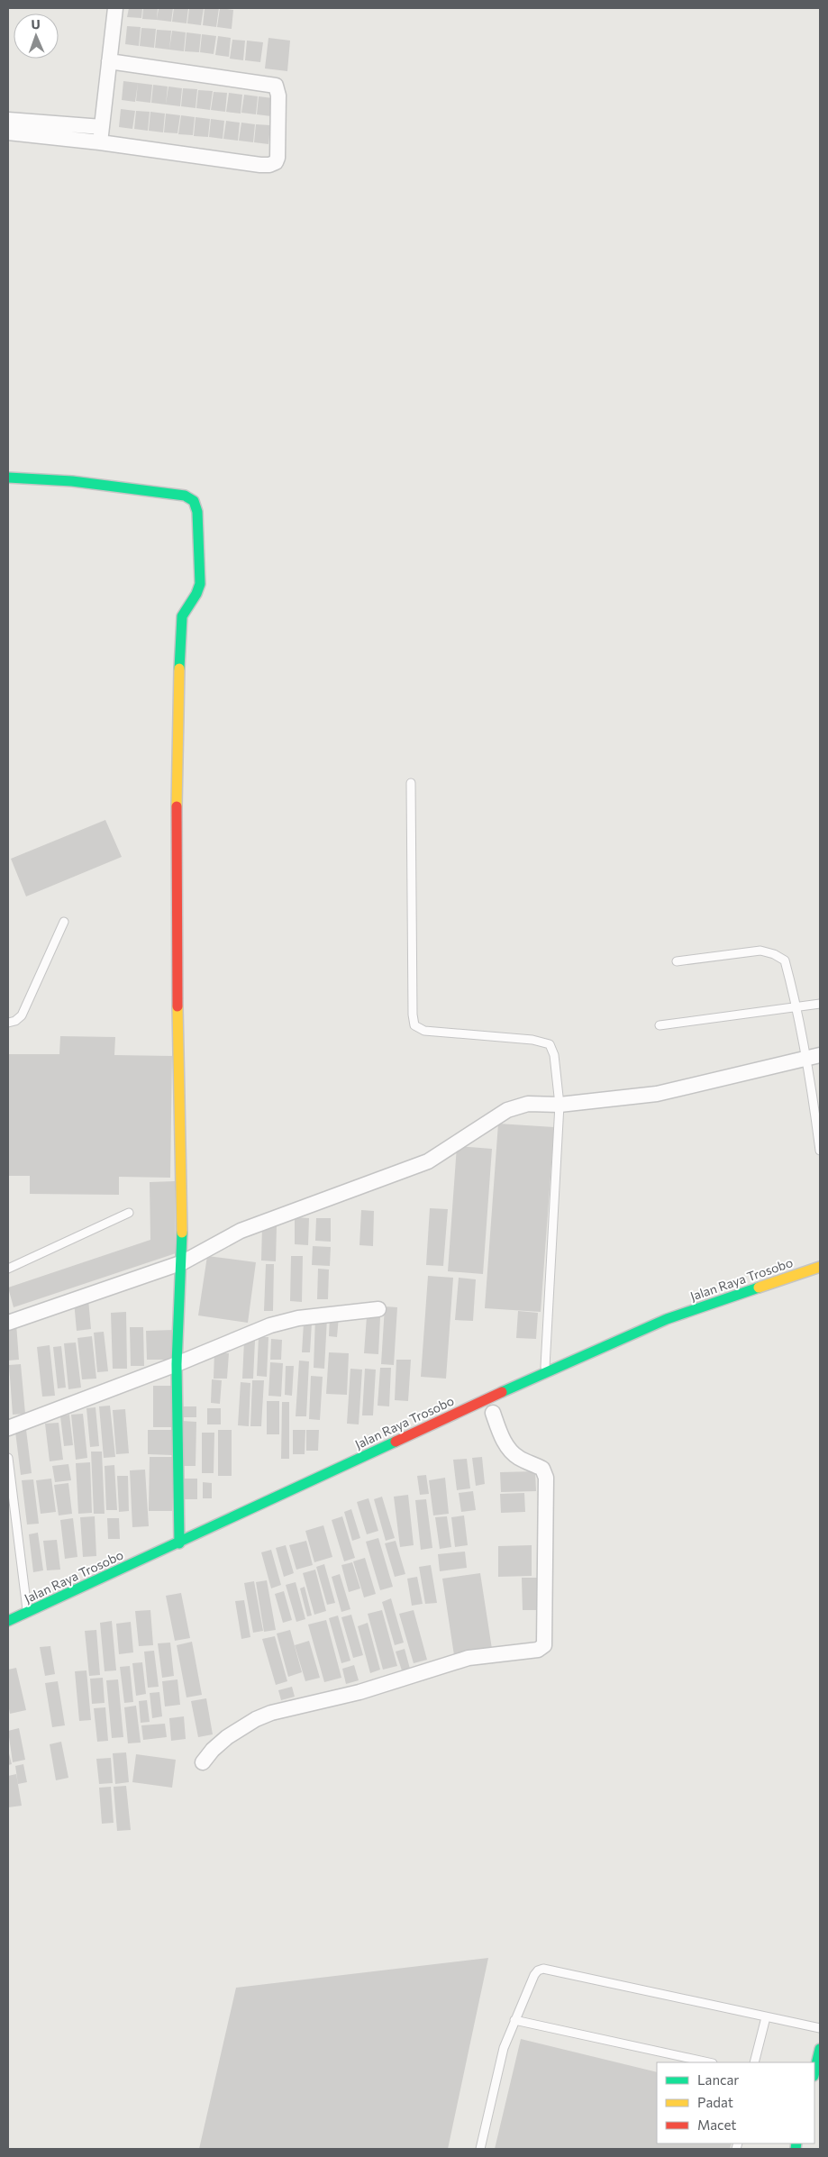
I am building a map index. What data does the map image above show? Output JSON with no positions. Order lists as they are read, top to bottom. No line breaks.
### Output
{"streets":{"main road":["Jalan Raya Trosobo"]},"legend":["Lancar","Padat","Macet"],"north":"top"}
